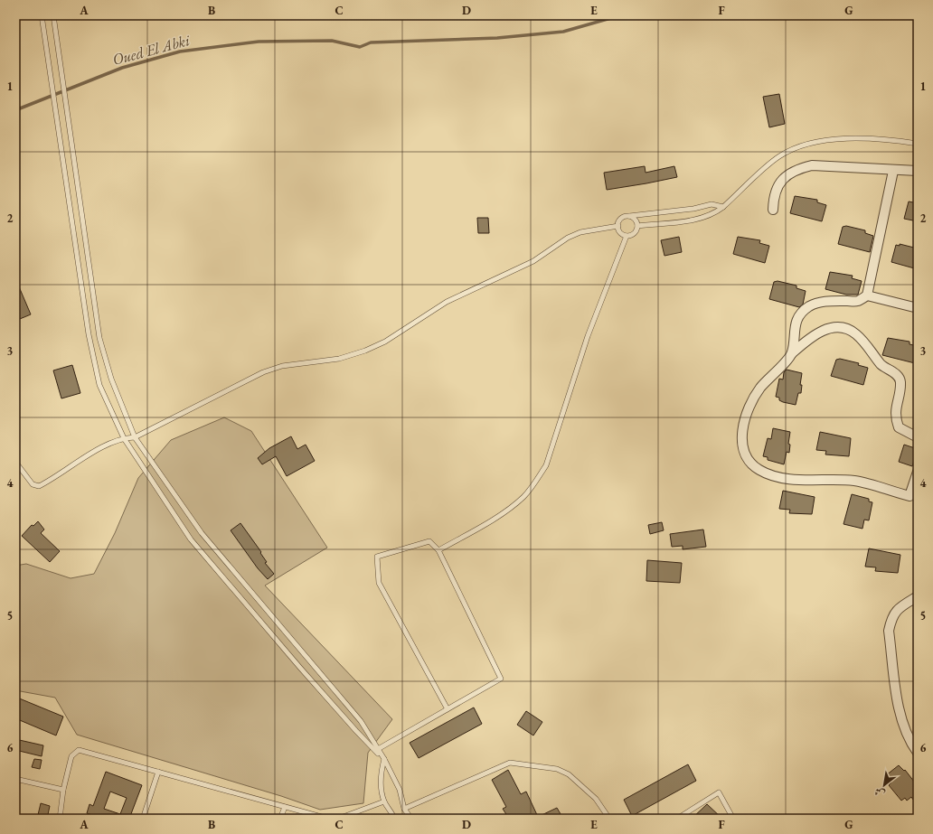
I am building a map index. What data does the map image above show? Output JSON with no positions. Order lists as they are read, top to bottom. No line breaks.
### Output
{"water":["Oued El Abki"],"north":"bottom left","grid":{"columns":["A","B","C","D","E","F","G"],"rows":["1","2","3","4","5","6"]}}
